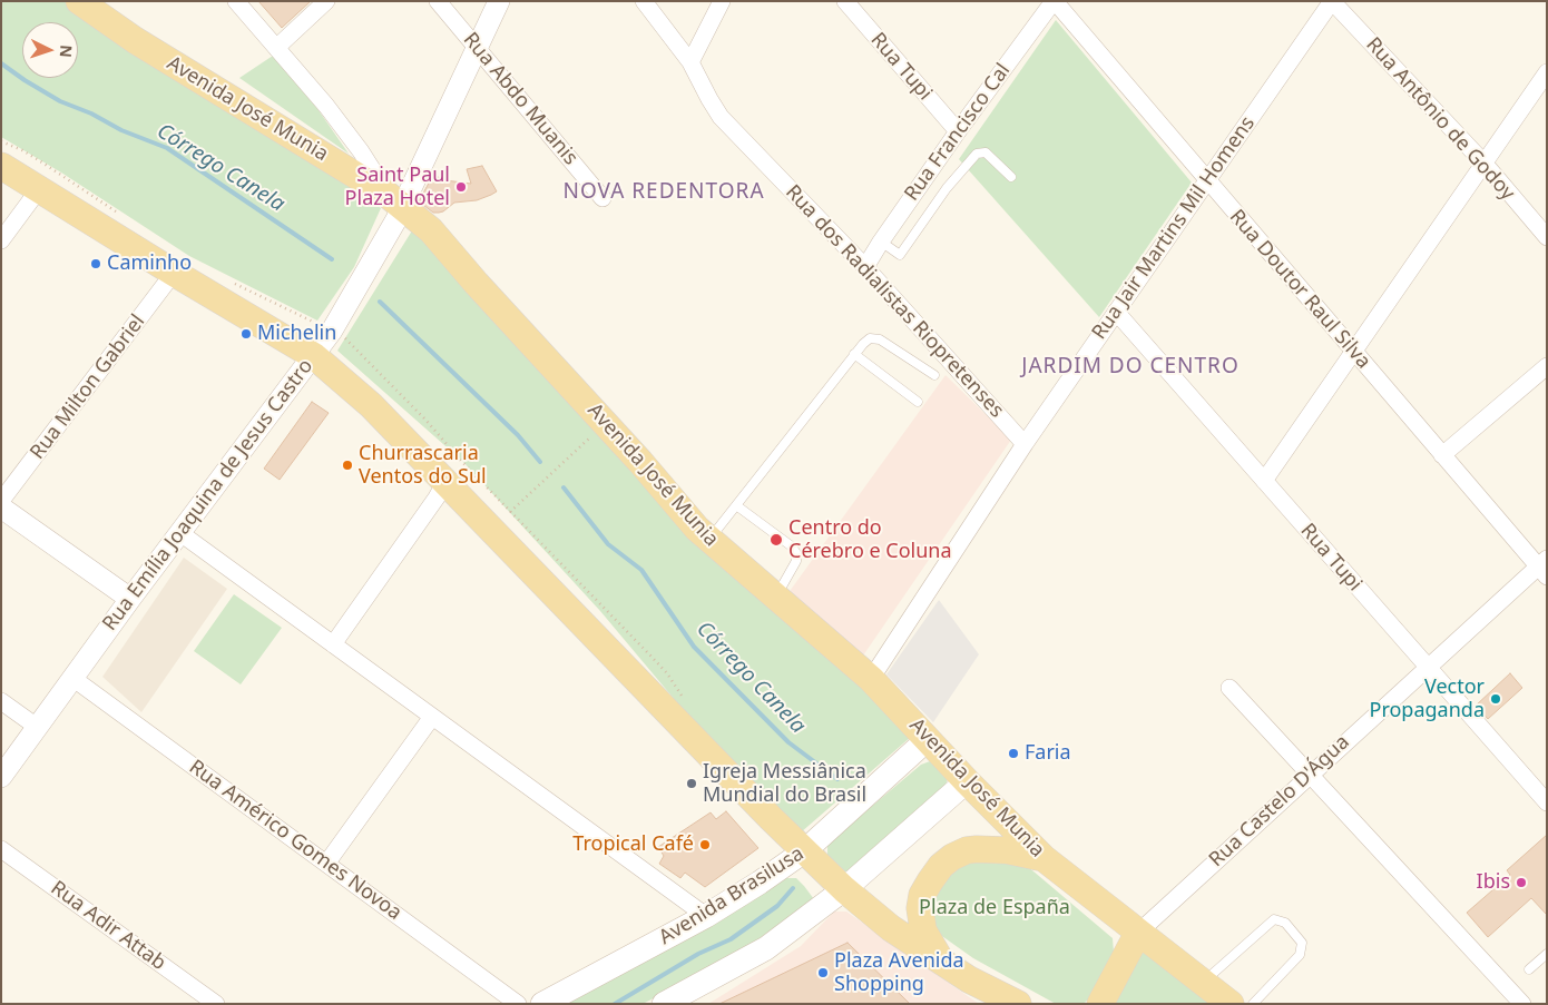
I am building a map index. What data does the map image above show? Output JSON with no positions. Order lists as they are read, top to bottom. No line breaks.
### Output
{"streets":{"main road":["Avenida José Munia","Avenida Brasilusa"],"street":["Rua Tupi","Rua Abdo Muanis","Rua Antônio de Godoy","Rua Francisco Cal","Rua Jair Martins Mil Homens","Rua Doutor Raul Silva","Rua dos Radialistas Riopretenses","Rua Milton Gabriel","Rua Emília Joaquina de Jesus Castro","Rua Castelo D'Água","Rua Américo Gomes Novoa","Rua Adir Attab"]},"crossings":[["Rua Tupi","Rua Francisco Cal"],["Rua Tupi","Rua Jair Martins Mil Homens"],["Rua Tupi","Rua Castelo D'Água"],["Rua Abdo Muanis","Rua Emília Joaquina de Jesus Castro"],["Avenida José Munia","Rua Jair Martins Mil Homens"],["Avenida José Munia","Rua Emília Joaquina de Jesus Castro"],["Avenida José Munia","Rua Castelo D'Água"],["Avenida José Munia","Avenida Brasilusa"],["Rua Antônio de Godoy","Rua Jair Martins Mil Homens"],["Rua Francisco Cal","Rua Doutor Raul Silva"],["Rua Francisco Cal","Rua dos Radialistas Riopretenses"],["Rua Jair Martins Mil Homens","Rua Doutor Raul Silva"],["Rua Jair Martins Mil Homens","Rua dos Radialistas Riopretenses"],["Rua Doutor Raul Silva","Rua Castelo D'Água"],["Rua Emília Joaquina de Jesus Castro","Rua Américo Gomes Novoa"]],"districts":["NOVA REDENTORA","JARDIM DO CENTRO"],"water":["Córrego Canela"],"parks":["Plaza de España"],"places":["Saint Paul Plaza Hotel","Caminho","Michelin","Churrascaria Ventos do Sul","Centro do Cérebro e Coluna","Vector Propaganda","Faria","Igreja Messiânica Mundial do Brasil","Tropical Café","Ibis","Plaza Avenida Shopping"],"north":"right"}
